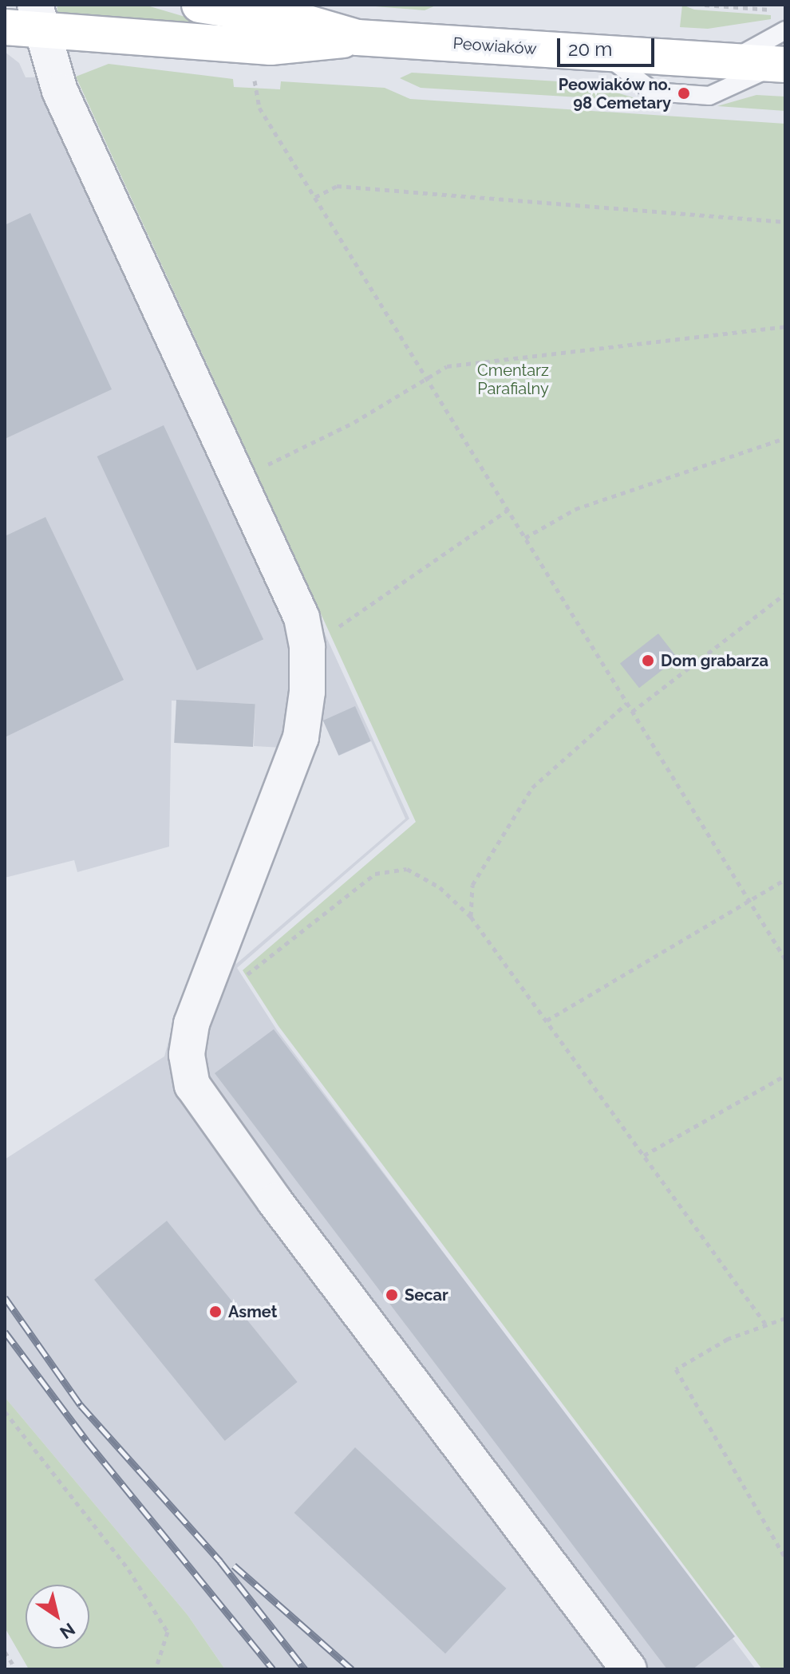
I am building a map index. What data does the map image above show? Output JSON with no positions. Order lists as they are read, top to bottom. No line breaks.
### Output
{"streets":{"main road":["Peowiaków"]},"parks":["Cmentarz Parafialny"],"places":["Peowiaków no. 98 Cemetary","Dom grabarza","Secar","Asmet"],"scale_bar":"20 m","north":"bottom right"}
